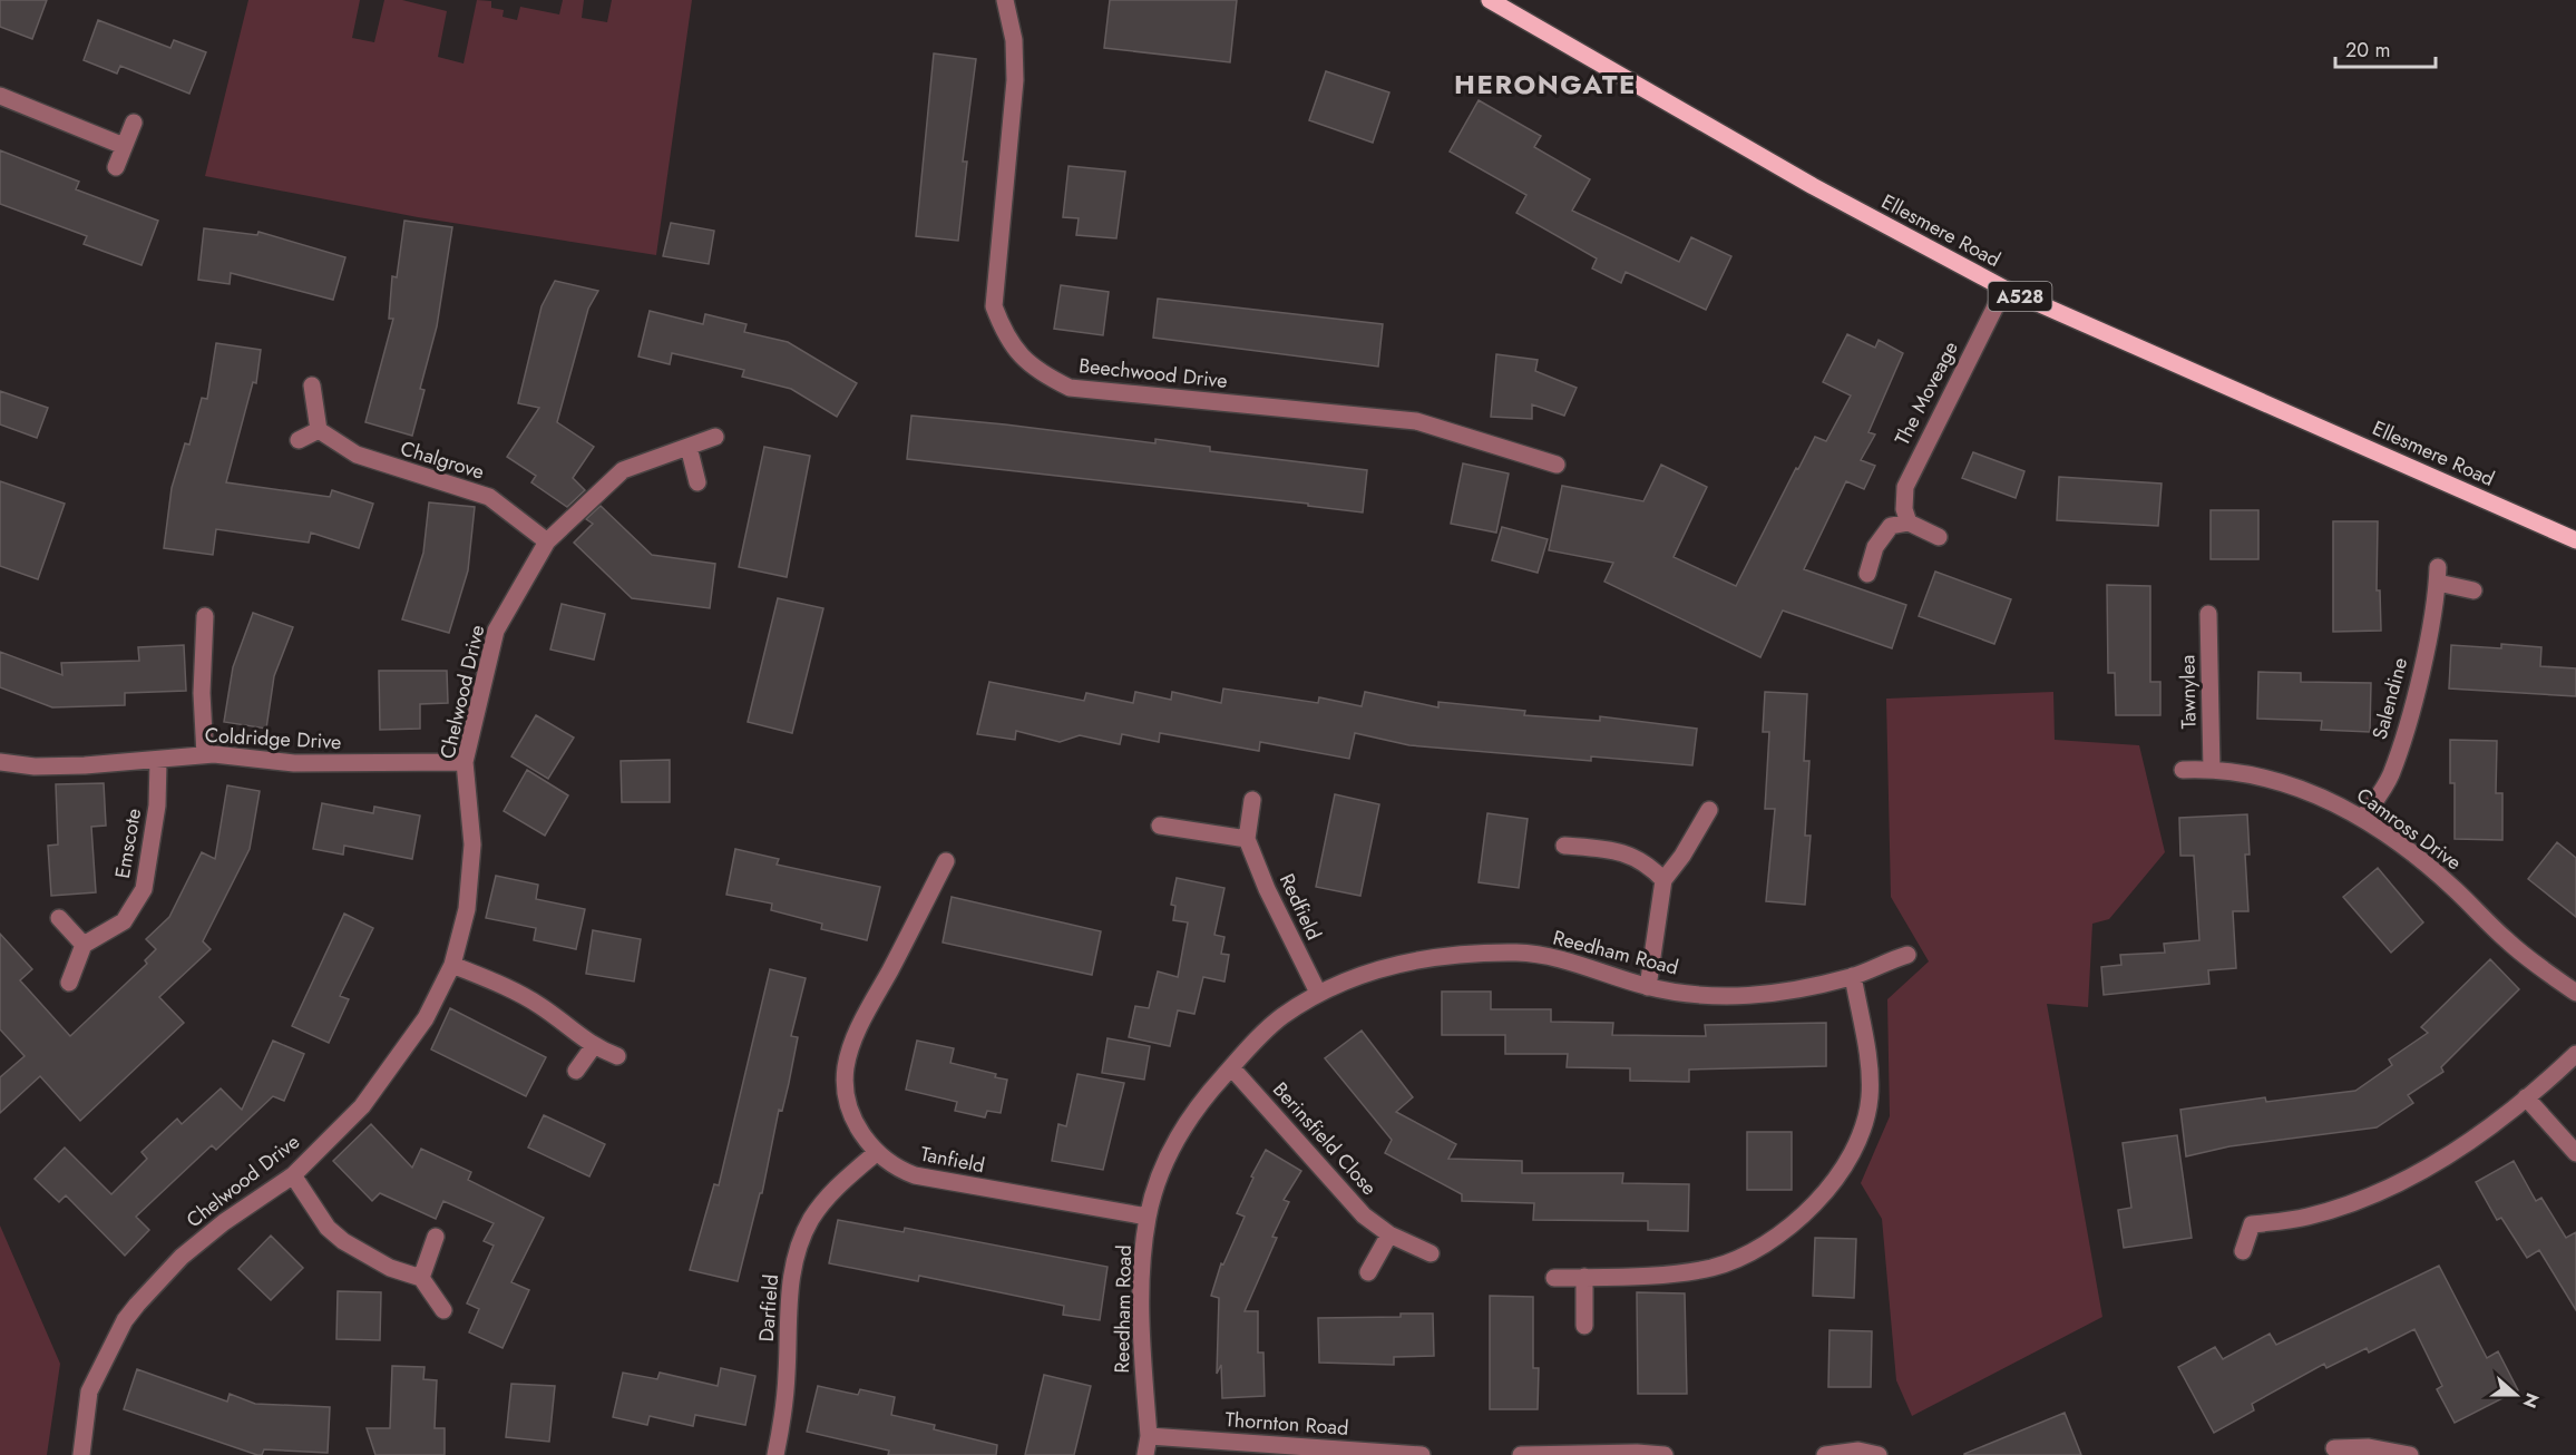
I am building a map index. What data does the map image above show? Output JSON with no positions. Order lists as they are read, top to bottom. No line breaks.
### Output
{"streets":{"main road":["Ellesmere Road","A528"],"street":["Beechwood Drive","The Moveage","Chalgrove","Chelwood Drive","Tawnylea","Salendine","Coldridge Drive","Camross Drive","Emscote","Redfield","Reedham Road","Berinsfield Close","Tanfield","Darfield","Thornton Road"]},"crossings":[["Ellesmere Road","The Moveage"],["Chalgrove","Chelwood Drive"],["Chelwood Drive","Coldridge Drive"],["Tawnylea","Camross Drive"],["Salendine","Camross Drive"],["Coldridge Drive","Emscote"],["Redfield","Reedham Road"],["Reedham Road","Berinsfield Close"],["Reedham Road","Tanfield"],["Reedham Road","Thornton Road"],["Tanfield","Darfield"]],"districts":["HERONGATE"],"scale_bar":"20 m","north":"right"}
